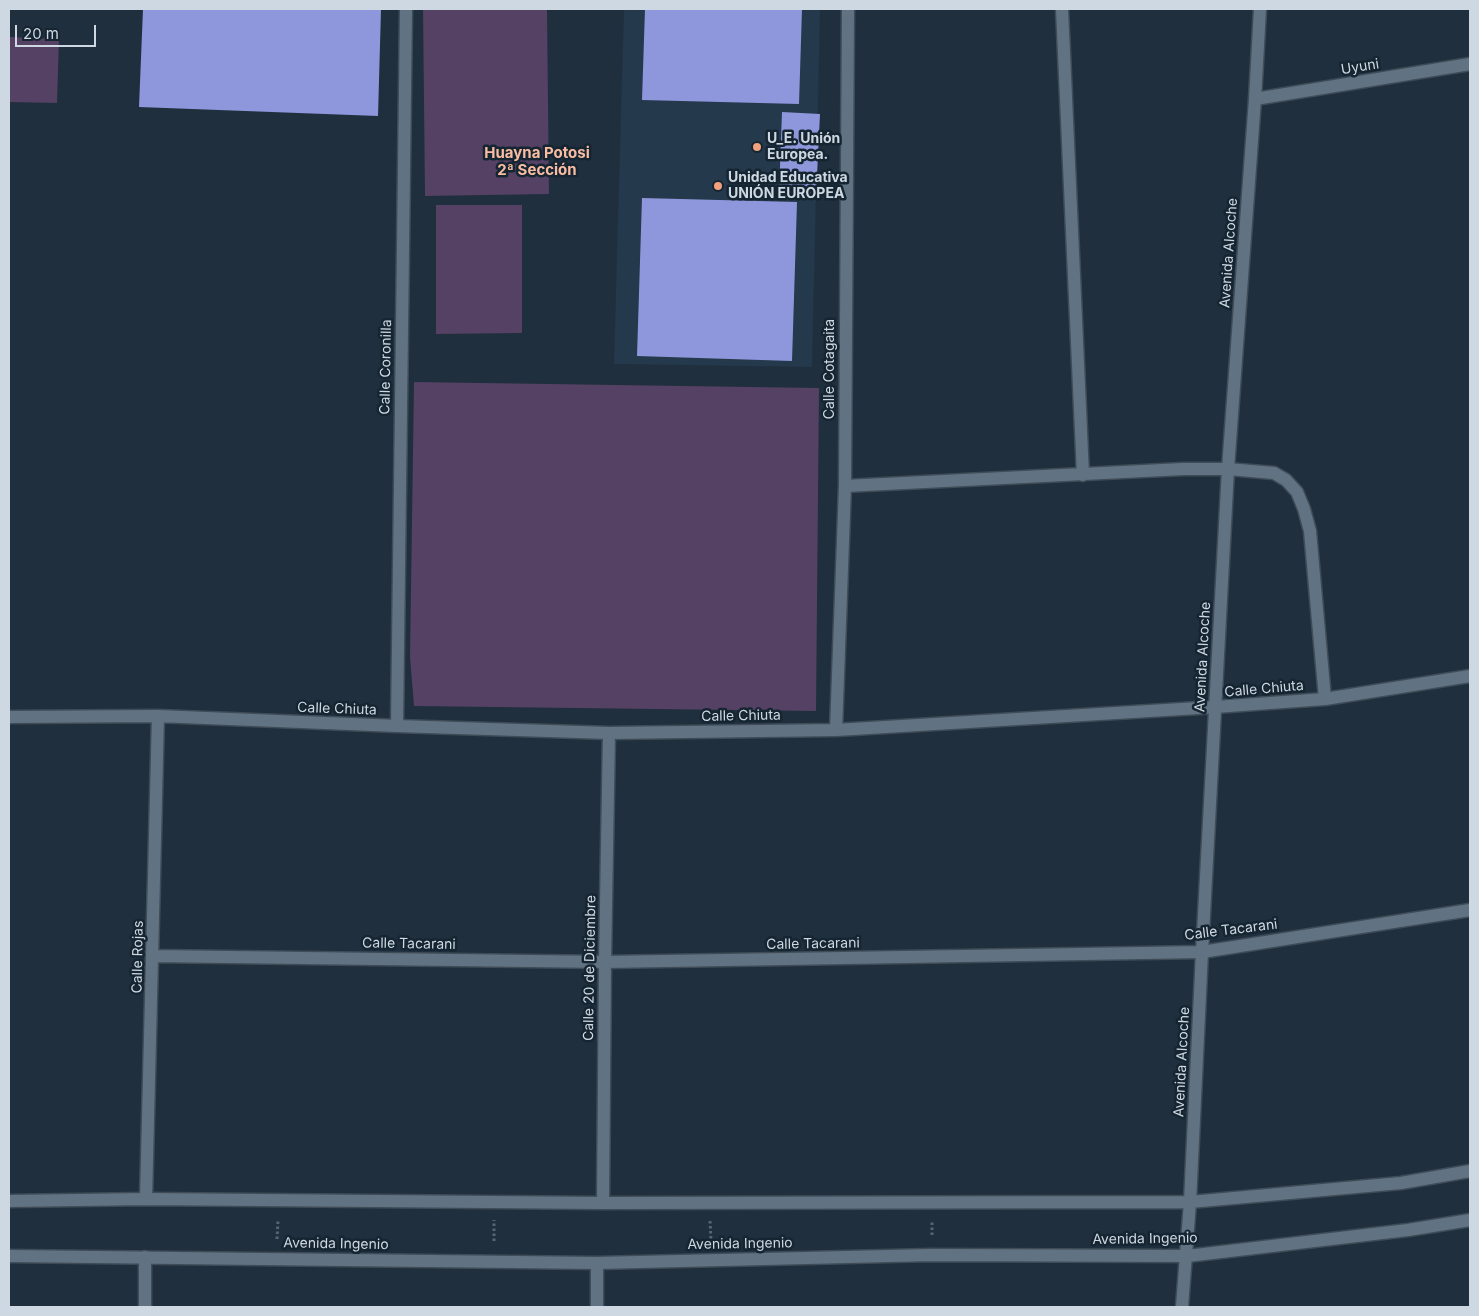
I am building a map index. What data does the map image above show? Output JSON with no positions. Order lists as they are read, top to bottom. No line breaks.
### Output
{"streets":{"street":["Uyuni","Avenida Alcoche","Calle Coronilla","Calle Cotagaita","Calle Chiuta","Calle Tacarani","Calle Rojas","Calle 20 de Diciembre","Avenida Ingenio"]},"crossings":[["Uyuni","Avenida Alcoche"],["Avenida Alcoche","Calle Chiuta"],["Avenida Alcoche","Calle Tacarani"],["Avenida Alcoche","Avenida Ingenio"],["Calle Coronilla","Calle Chiuta"],["Calle Cotagaita","Calle Chiuta"],["Calle Chiuta","Calle Rojas"],["Calle Chiuta","Calle 20 de Diciembre"],["Calle Tacarani","Calle Rojas"],["Calle Tacarani","Calle 20 de Diciembre"]],"districts":["Huayna Potosi 2ª Sección"],"places":["U_E. Unión Europea.","Unidad Educativa UNIÓN EUROPEA"],"scale_bar":"20 m"}
